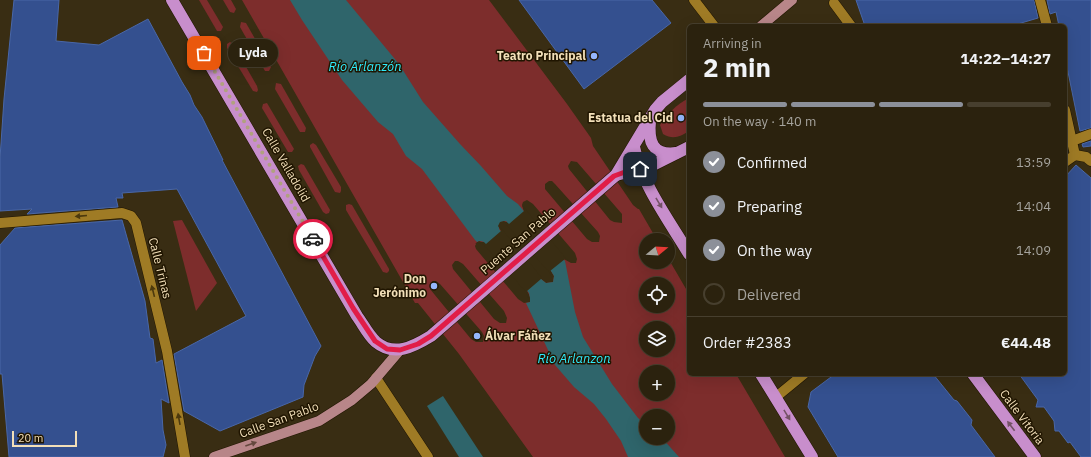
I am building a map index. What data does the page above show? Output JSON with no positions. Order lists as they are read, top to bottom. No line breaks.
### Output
{"streets":{"highway":["Calle Valladolid","Puente San Pablo","Calle Vitoria"],"main road":["Calle San Pablo"],"street":["Calle Trinas"]},"crossings":[["Calle Valladolid","Puente San Pablo"],["Calle Valladolid","Calle San Pablo"],["Puente San Pablo","Calle San Pablo"]],"one_way":["Calle Vitoria","Calle San Pablo"],"water":["Río Arlanzón","Río Arlanzon"],"places":["Lyda","Teatro Principal","Estatua del Cid","Don Jerónimo","Álvar Fáñez"],"scale_bar":"20 m","north":"right","page":{"heading":["2 min","Arriving in","14:22–14:27"],"panel":["Order #2383","€44.48"],"bubble":"Lyda","bar":"On the way · 140 m","list":[["Confirmed","13:59"],["Preparing","14:04"],["On the way","14:09"],"Delivered"],"map_buttons":["+","−"],"scale":"20 m"}}
